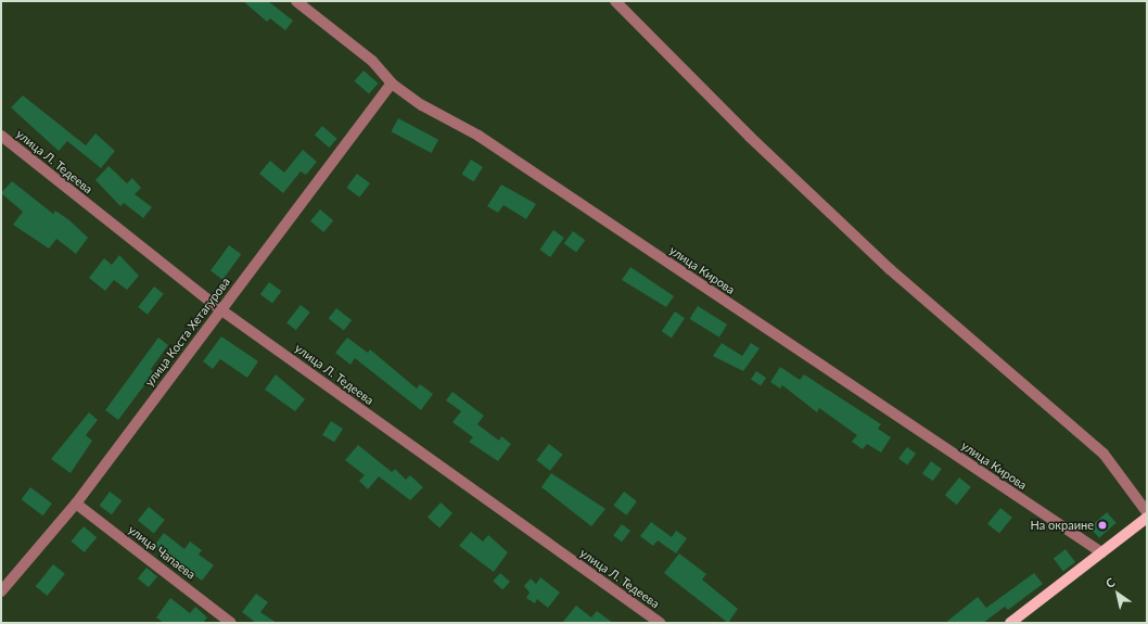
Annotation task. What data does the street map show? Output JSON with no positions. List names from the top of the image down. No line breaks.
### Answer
{"streets":{"street":["улица Л. Тедеева","улица Кирова","улица Коста Хетагурова","улица Чапаева"]},"crossings":[["улица Л. Тедеева","улица Коста Хетагурова"],["улица Кирова","улица Коста Хетагурова"],["улица Коста Хетагурова","улица Чапаева"]],"places":["На окраине"],"north":"top left"}
